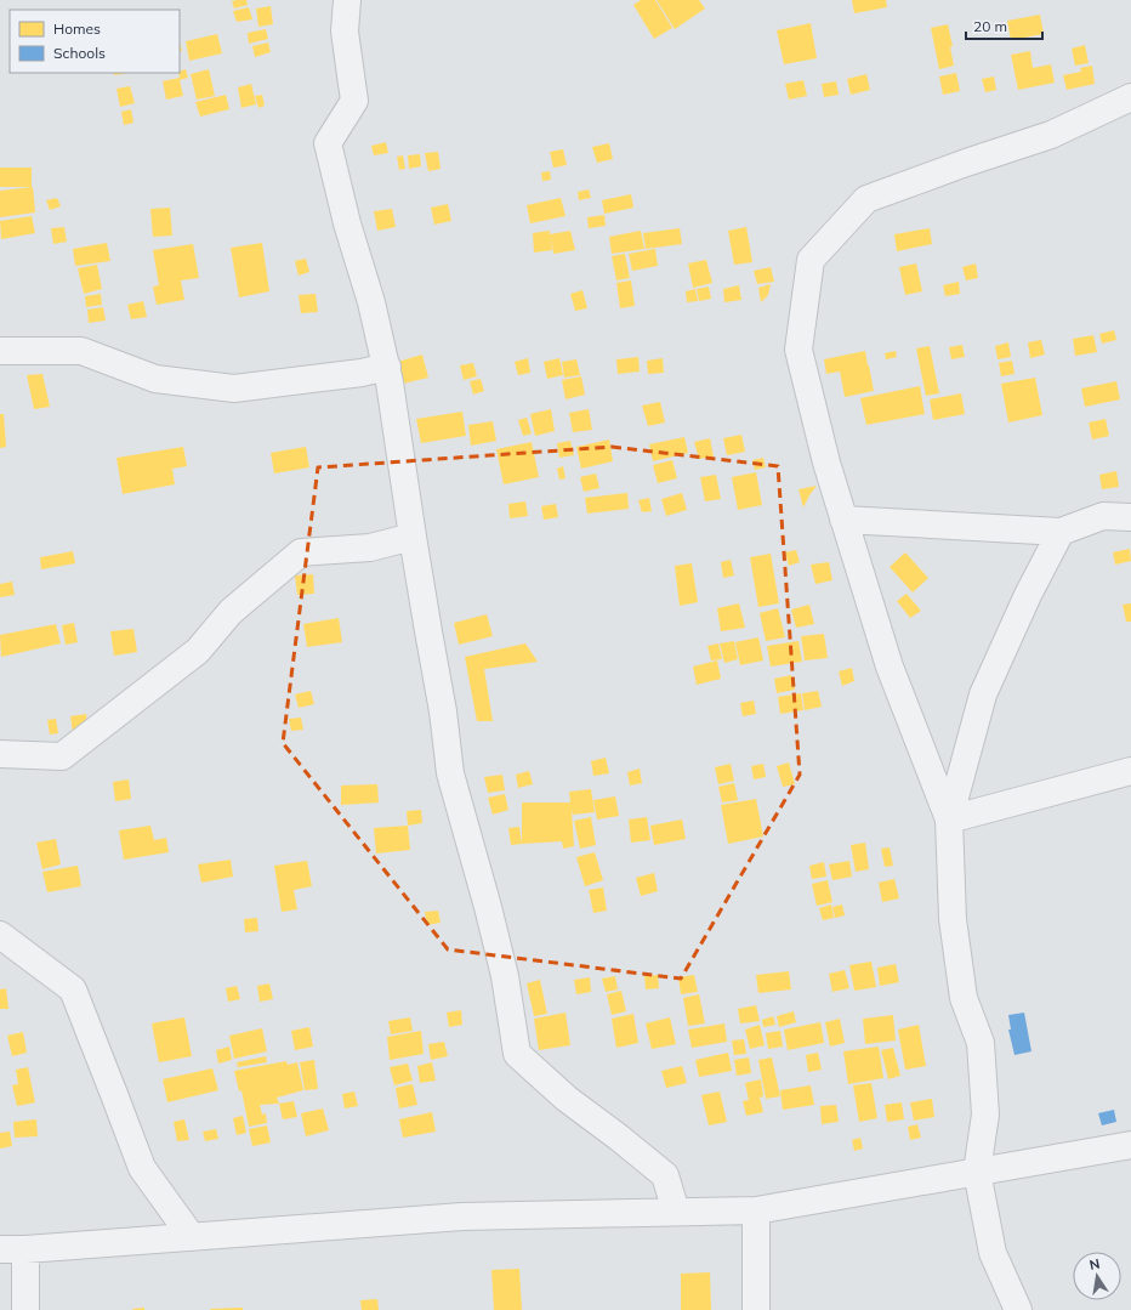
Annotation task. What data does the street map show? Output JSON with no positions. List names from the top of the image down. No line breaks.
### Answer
{"legend":["Homes","Schools"],"scale_bar":"20 m","north":"top"}
